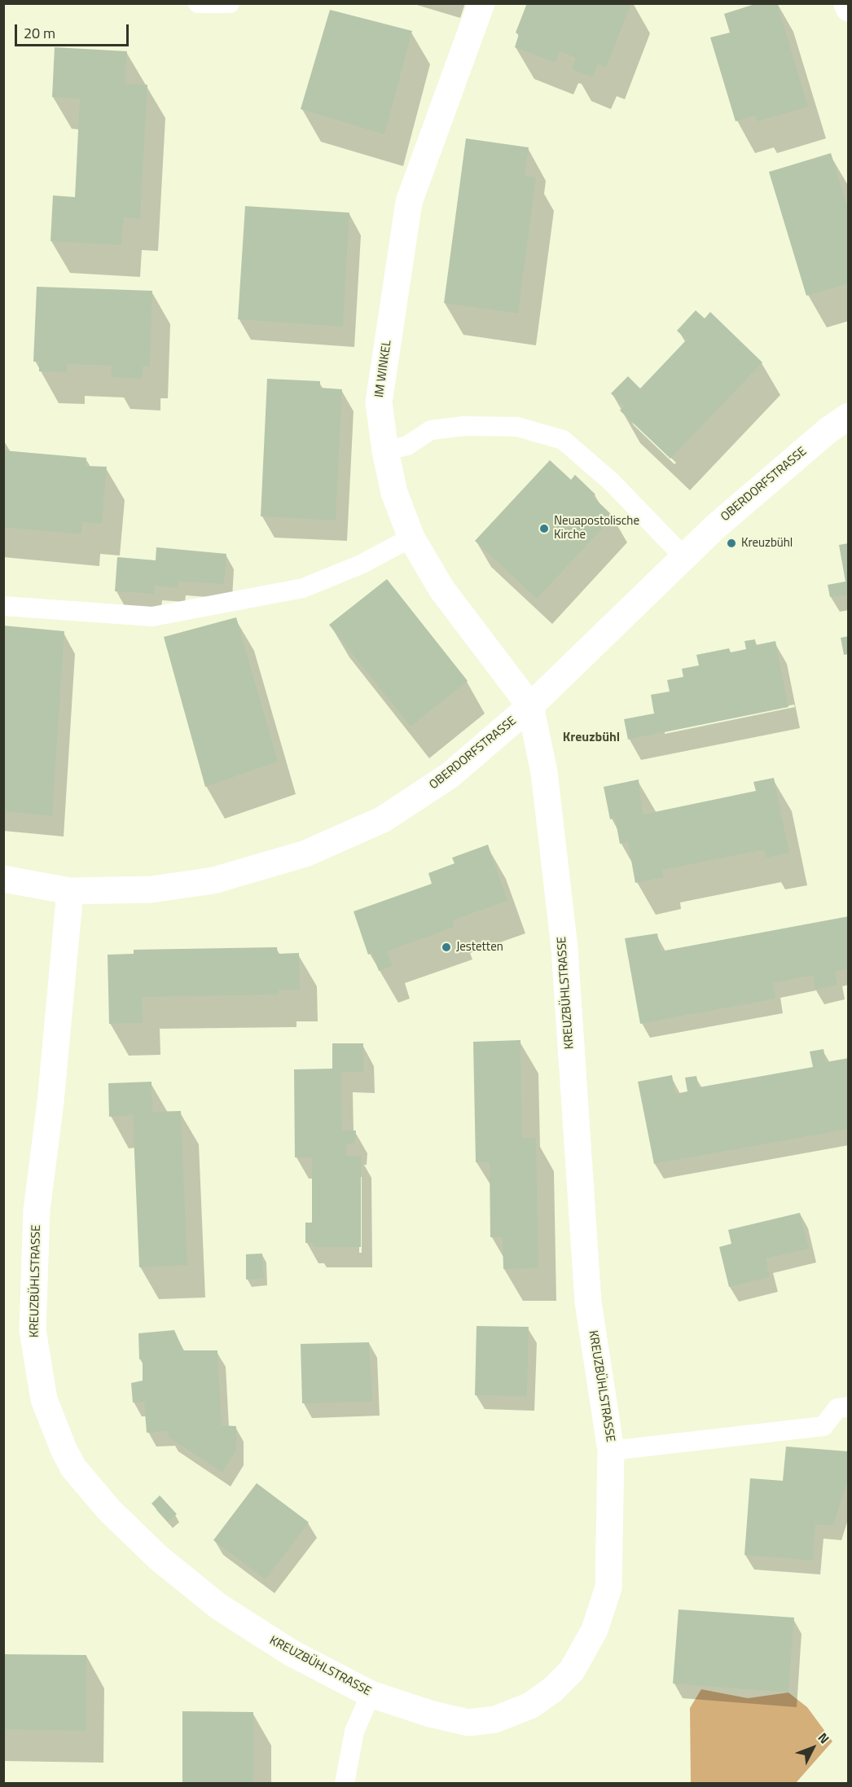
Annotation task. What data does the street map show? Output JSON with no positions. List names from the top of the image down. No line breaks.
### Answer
{"streets":{"street":["IM WINKEL","OBERDORFSTRASSE","KREUZBÜHLSTRASSE"]},"crossings":[["IM WINKEL","OBERDORFSTRASSE"],["IM WINKEL","KREUZBÜHLSTRASSE"],["OBERDORFSTRASSE","KREUZBÜHLSTRASSE"]],"districts":["Kreuzbühl"],"places":["Neuapostolische Kirche","Kreuzbühl","Jestetten"],"scale_bar":"20 m","north":"top right"}
